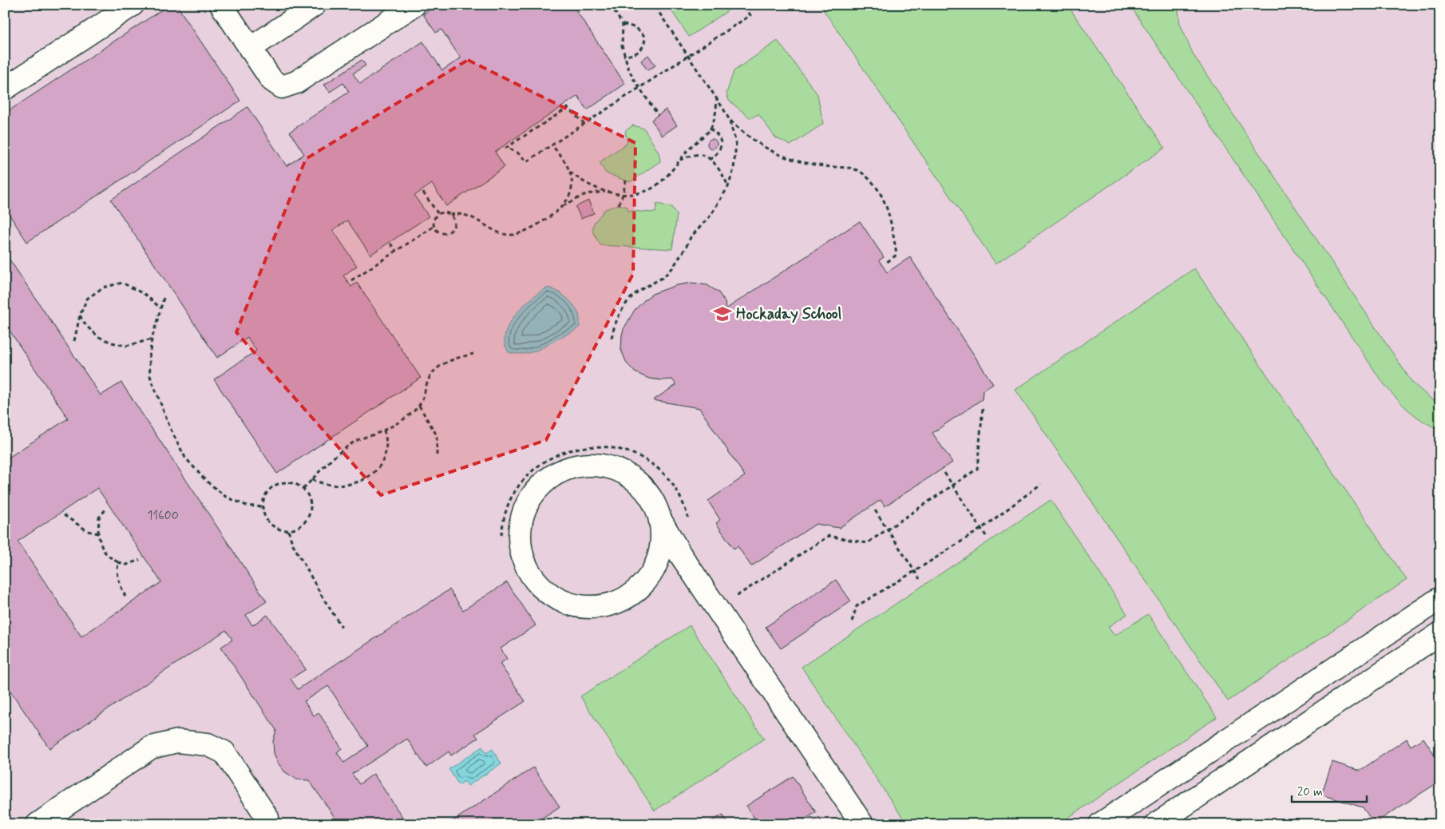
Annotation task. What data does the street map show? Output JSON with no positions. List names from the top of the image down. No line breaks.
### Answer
{"places":{"school or university":["Hockaday School"]},"house_numbers":["11600"],"scale_bar":"20 m"}
